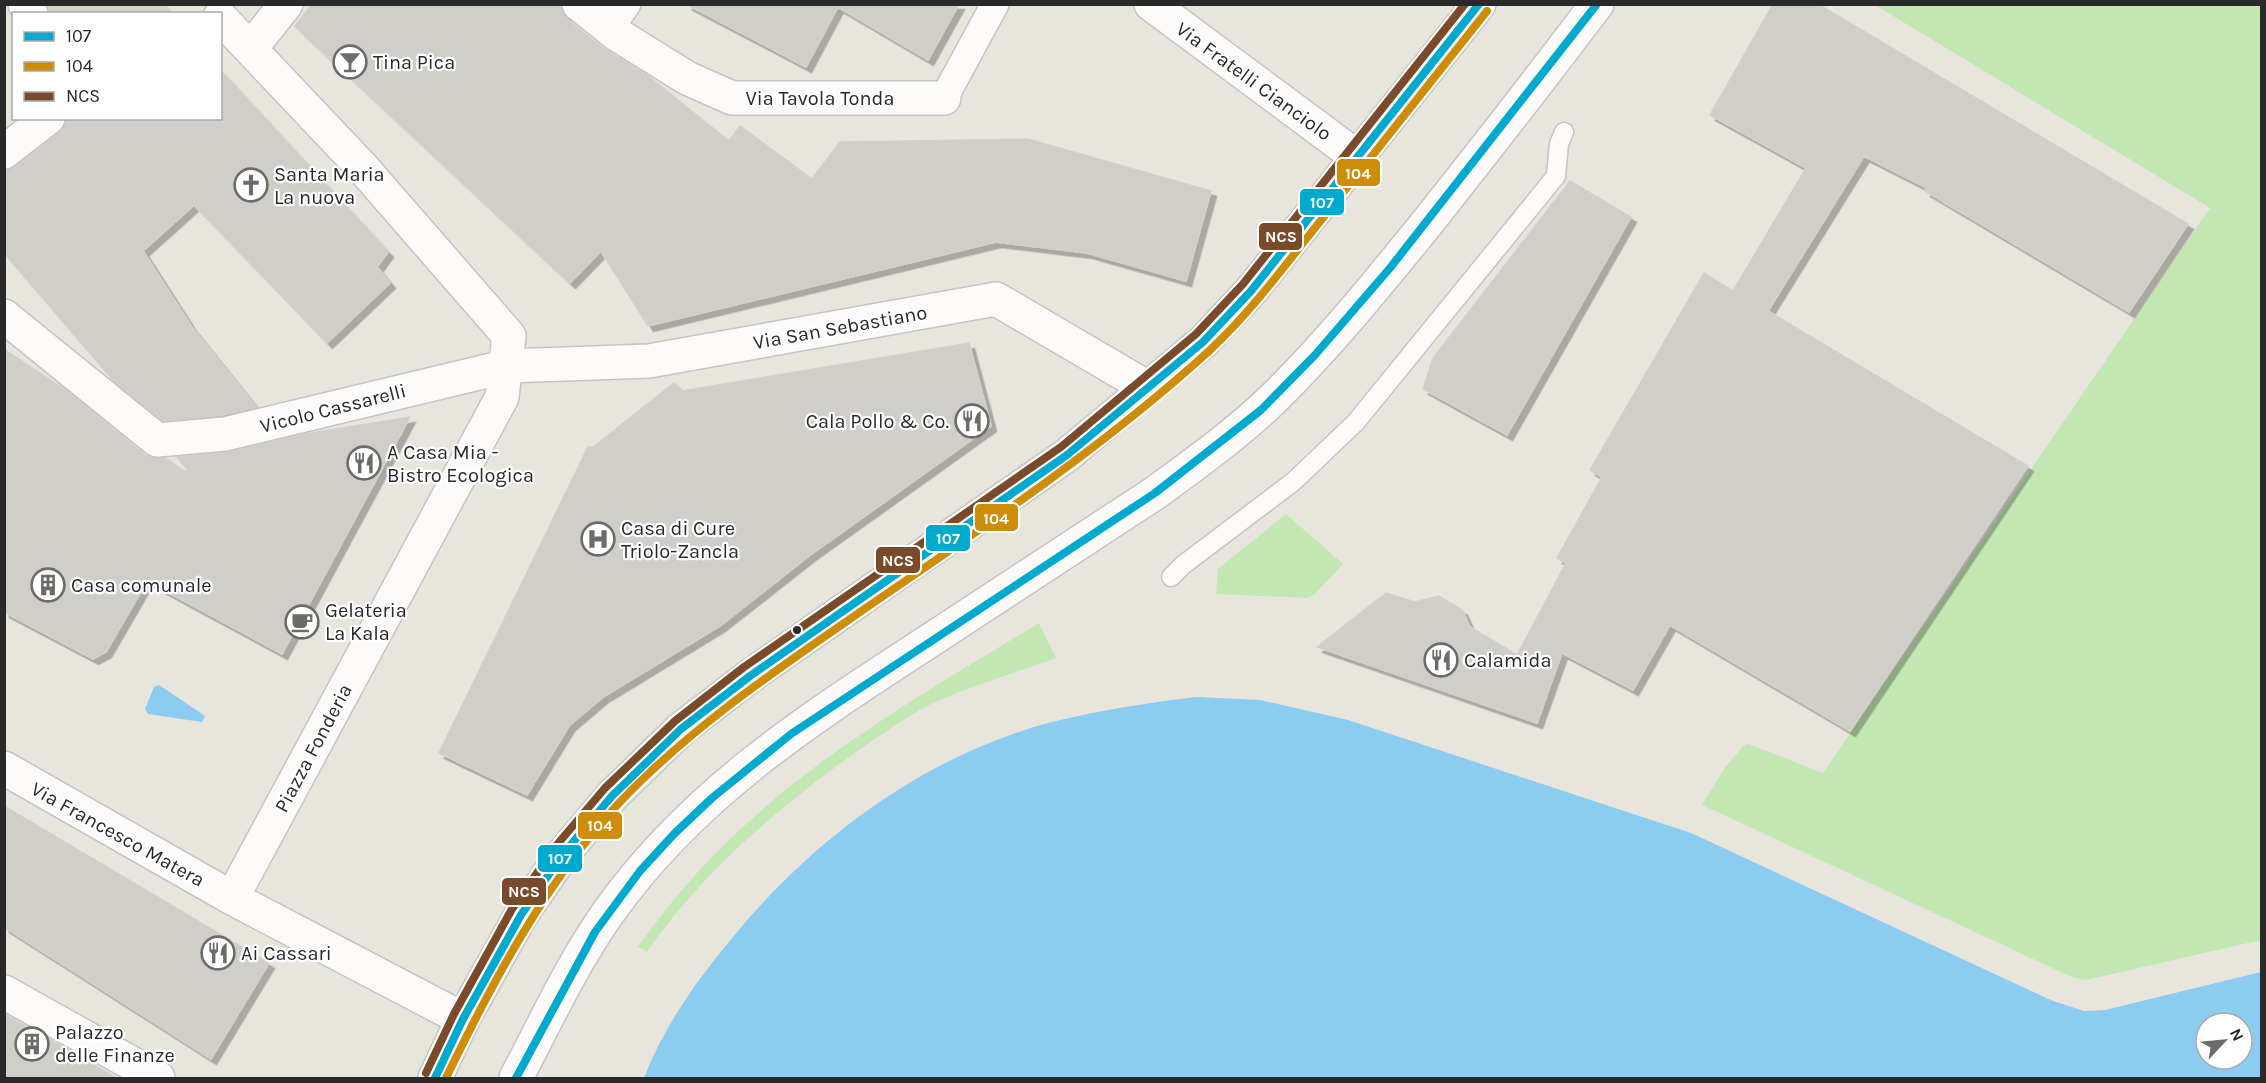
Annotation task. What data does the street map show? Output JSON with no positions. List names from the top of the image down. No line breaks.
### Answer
{"streets":{"street":["Via Fratelli Cianciolo","Via Tavola Tonda","Via San Sebastiano","Vicolo Cassarelli","Piazza Fonderia","Via Francesco Matera"]},"crossings":[["Via San Sebastiano","Vicolo Cassarelli"],["Via San Sebastiano","Piazza Fonderia"],["Vicolo Cassarelli","Piazza Fonderia"],["Piazza Fonderia","Via Francesco Matera"]],"places":{"bar":["Tina Pica"],"church":["Santa Maria La nuova"],"restaurant":["Cala Pollo & Co.","A Casa Mia - Bistro Ecologica","Calamida","Ai Cassari"],"hospital":["Casa di Cure Triolo-Zancla"],"building":["Casa comunale","Palazzo delle Finanze"],"cafe":["Gelateria La Kala"]},"lines":["transit line 107","transit line NCS","transit line 104"],"legend":["107","104","NCS"],"north":"top right"}
